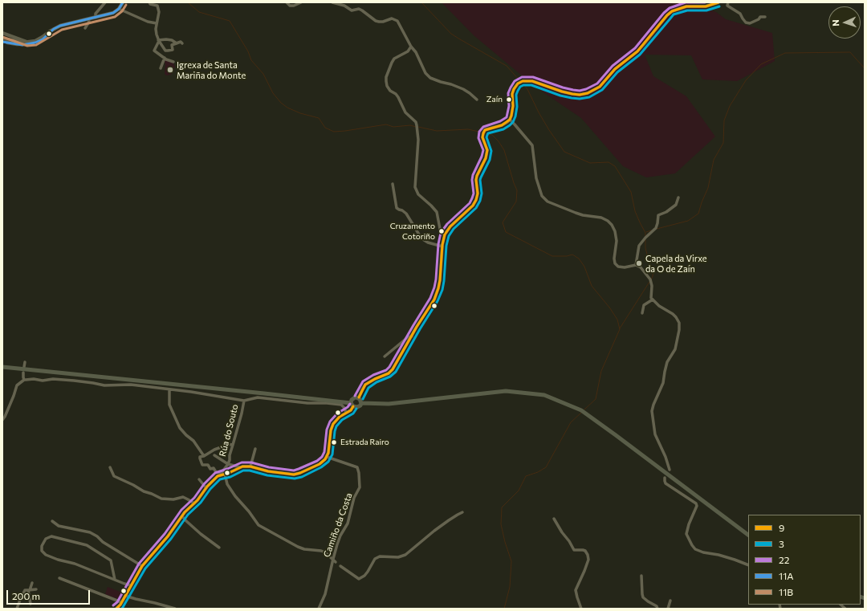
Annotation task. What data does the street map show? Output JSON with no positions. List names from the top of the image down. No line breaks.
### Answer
{"streets":{"street":["Rúa do Souto","Camiño da Costa"]},"places":["Igrexa de Santa Mariña do Monte","Zaín","Cruzamento Cotoriño","Capela da Virxe da O de Zaín","Estrada Rairo"],"lines":["transit line 9","transit line 22","transit line 11A","transit line 11B","transit line 3"],"legend":["9","3","22","11A","11B"],"scale_bar":"200 m","north":"left"}
